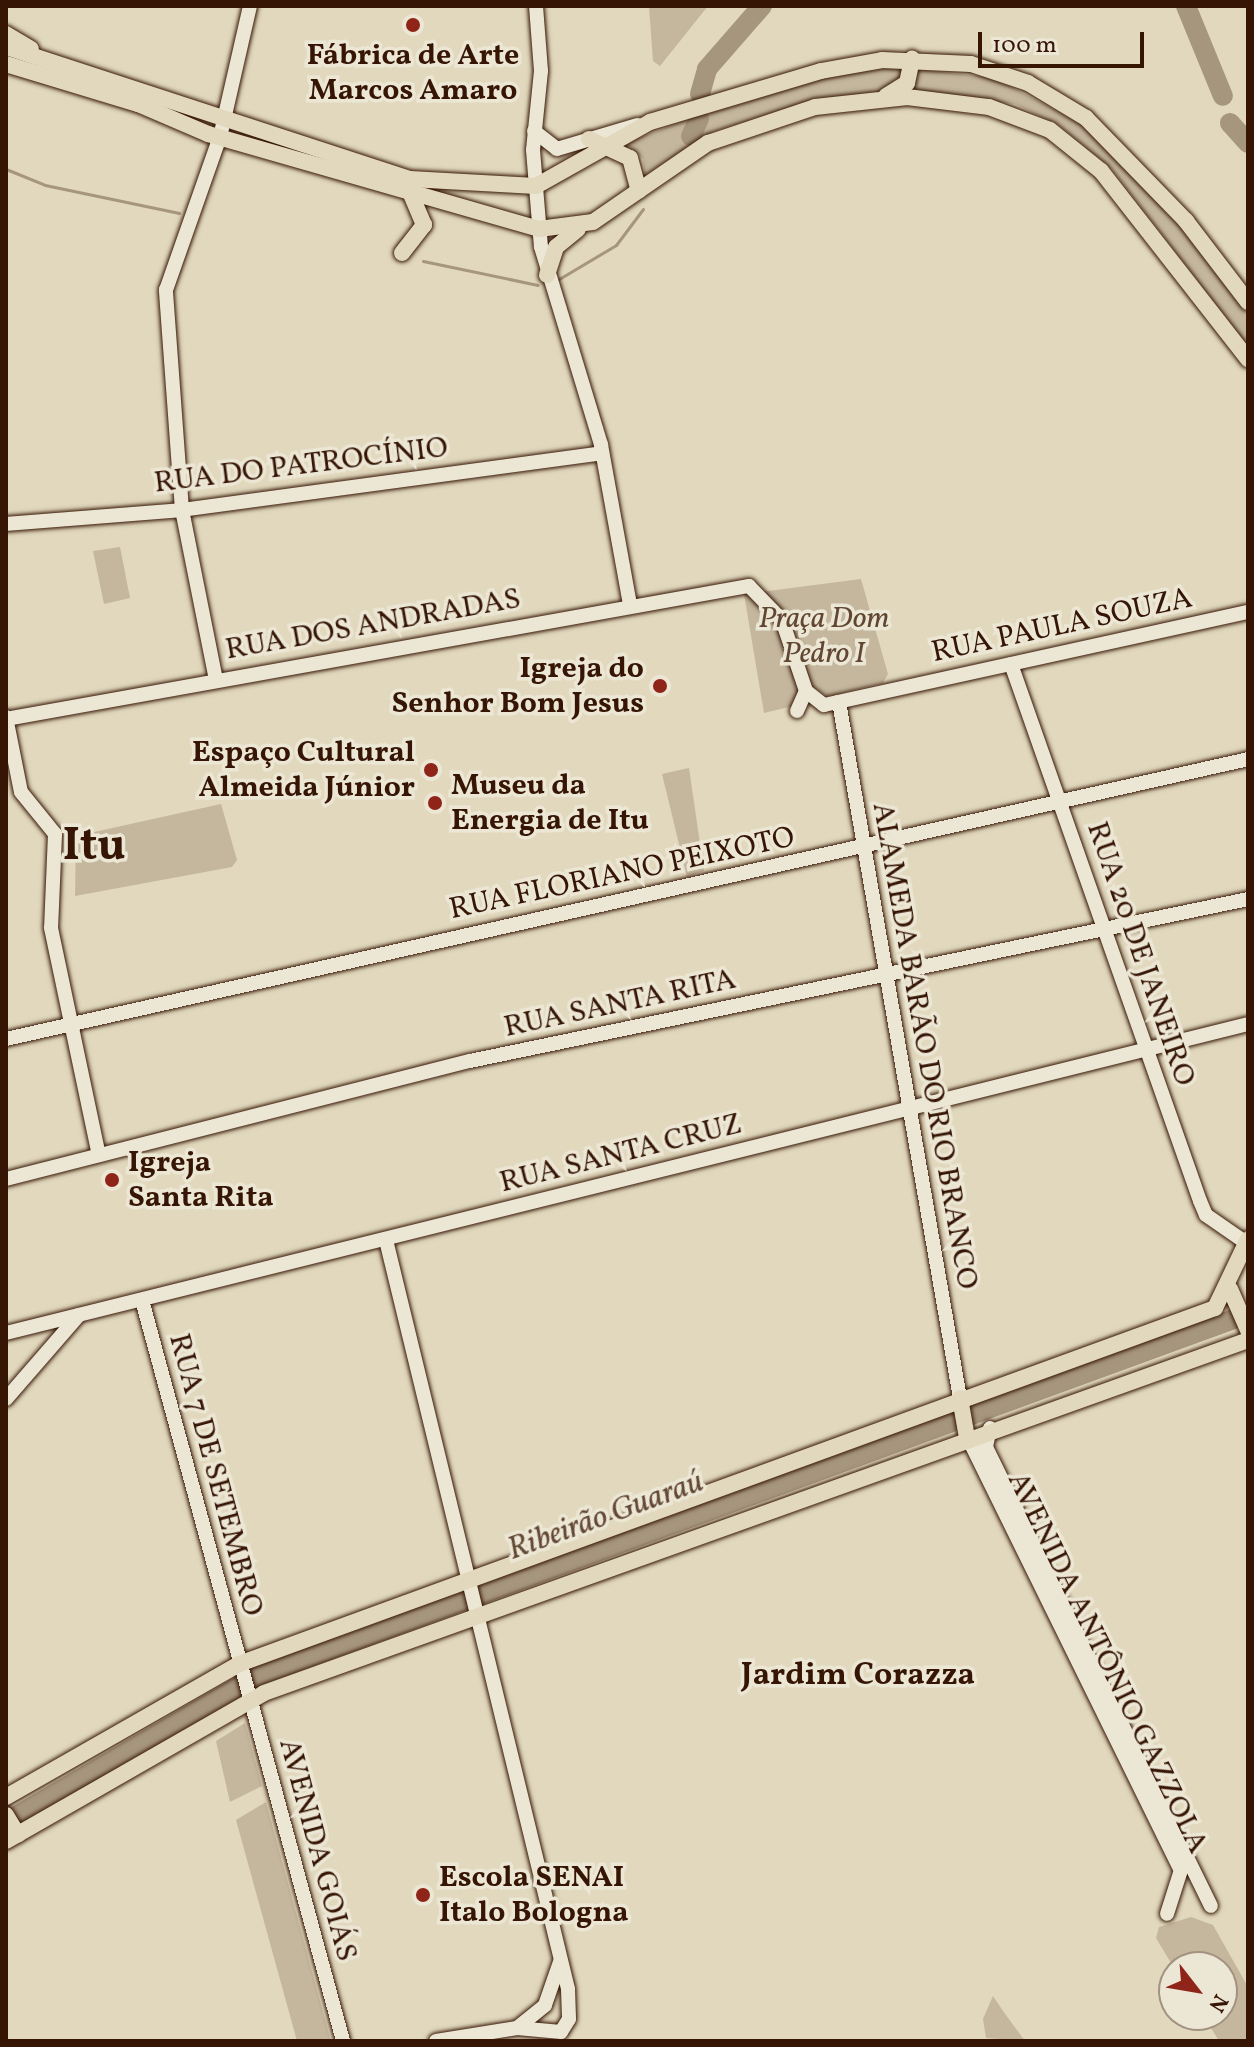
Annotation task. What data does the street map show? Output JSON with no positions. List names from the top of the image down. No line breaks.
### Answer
{"streets":{"street":["RUA DO PATROCÍNIO","RUA DOS ANDRADAS","RUA PAULA SOUZA","RUA FLORIANO PEIXOTO","RUA 20 DE JANEIRO","RUA SANTA RITA","ALAMEDA BARÃO DO RIO BRANCO","RUA SANTA CRUZ","RUA 7 DE SETEMBRO","AVENIDA ANTÔNIO GAZZOLA","AVENIDA GOIÁS"]},"crossings":[["RUA PAULA SOUZA","RUA 20 DE JANEIRO"],["RUA PAULA SOUZA","ALAMEDA BARÃO DO RIO BRANCO"],["RUA FLORIANO PEIXOTO","RUA 20 DE JANEIRO"],["RUA FLORIANO PEIXOTO","ALAMEDA BARÃO DO RIO BRANCO"],["RUA 20 DE JANEIRO","RUA SANTA RITA"],["RUA 20 DE JANEIRO","RUA SANTA CRUZ"],["RUA SANTA RITA","ALAMEDA BARÃO DO RIO BRANCO"],["ALAMEDA BARÃO DO RIO BRANCO","RUA SANTA CRUZ"],["RUA SANTA CRUZ","RUA 7 DE SETEMBRO"],["RUA 7 DE SETEMBRO","AVENIDA GOIÁS"]],"districts":["Itu","Jardim Corazza"],"water":["Ribeirão Guaraú"],"parks":["Praça Dom Pedro I"],"places":["Fábrica de Arte Marcos Amaro","Igreja do Senhor Bom Jesus","Espaço Cultural Almeida Júnior","Museu da Energia de Itu","Igreja Santa Rita","Escola SENAI Italo Bologna"],"scale_bar":"100 m","north":"bottom right"}
